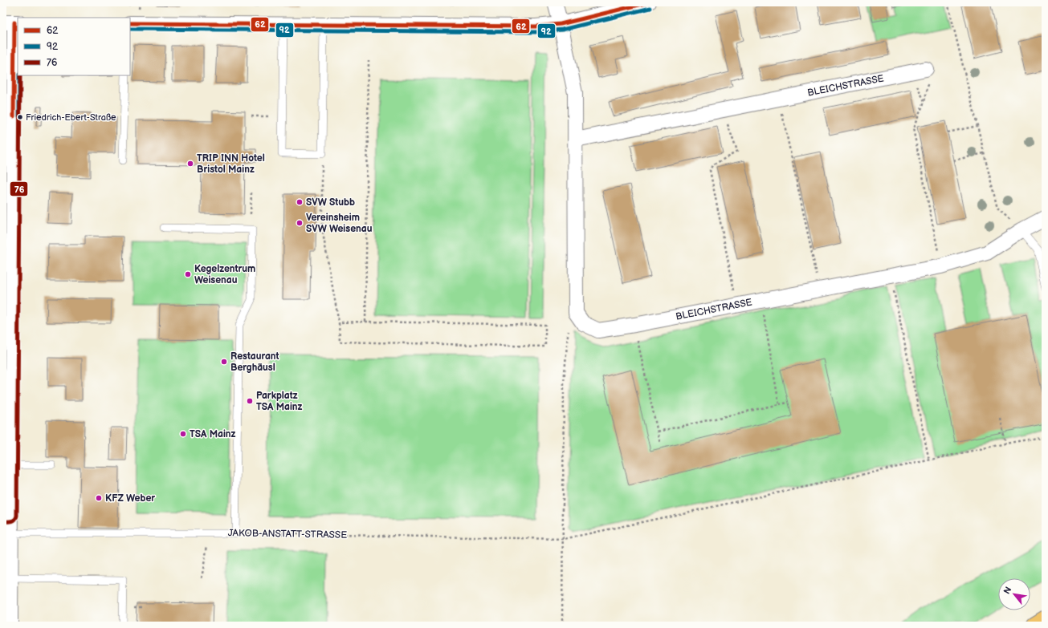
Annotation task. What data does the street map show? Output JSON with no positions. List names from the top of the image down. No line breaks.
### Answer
{"streets":{"street":["BLEICHSTRASSE"],"lane":["JAKOB-ANSTATT-STRASSE"]},"places":["Friedrich-Ebert-Straße","TRIP INN Hotel Bristol Mainz","SVW Stubb","Vereinsheim SVW Weisenau","Kegelzentrum Weisenau","Restaurant Berghäusl","Parkplatz TSA Mainz","TSA Mainz","KFZ Weber"],"lines":["transit line 62","transit line 92","transit line 76"],"legend":["62","92","76"],"north":"top left"}
